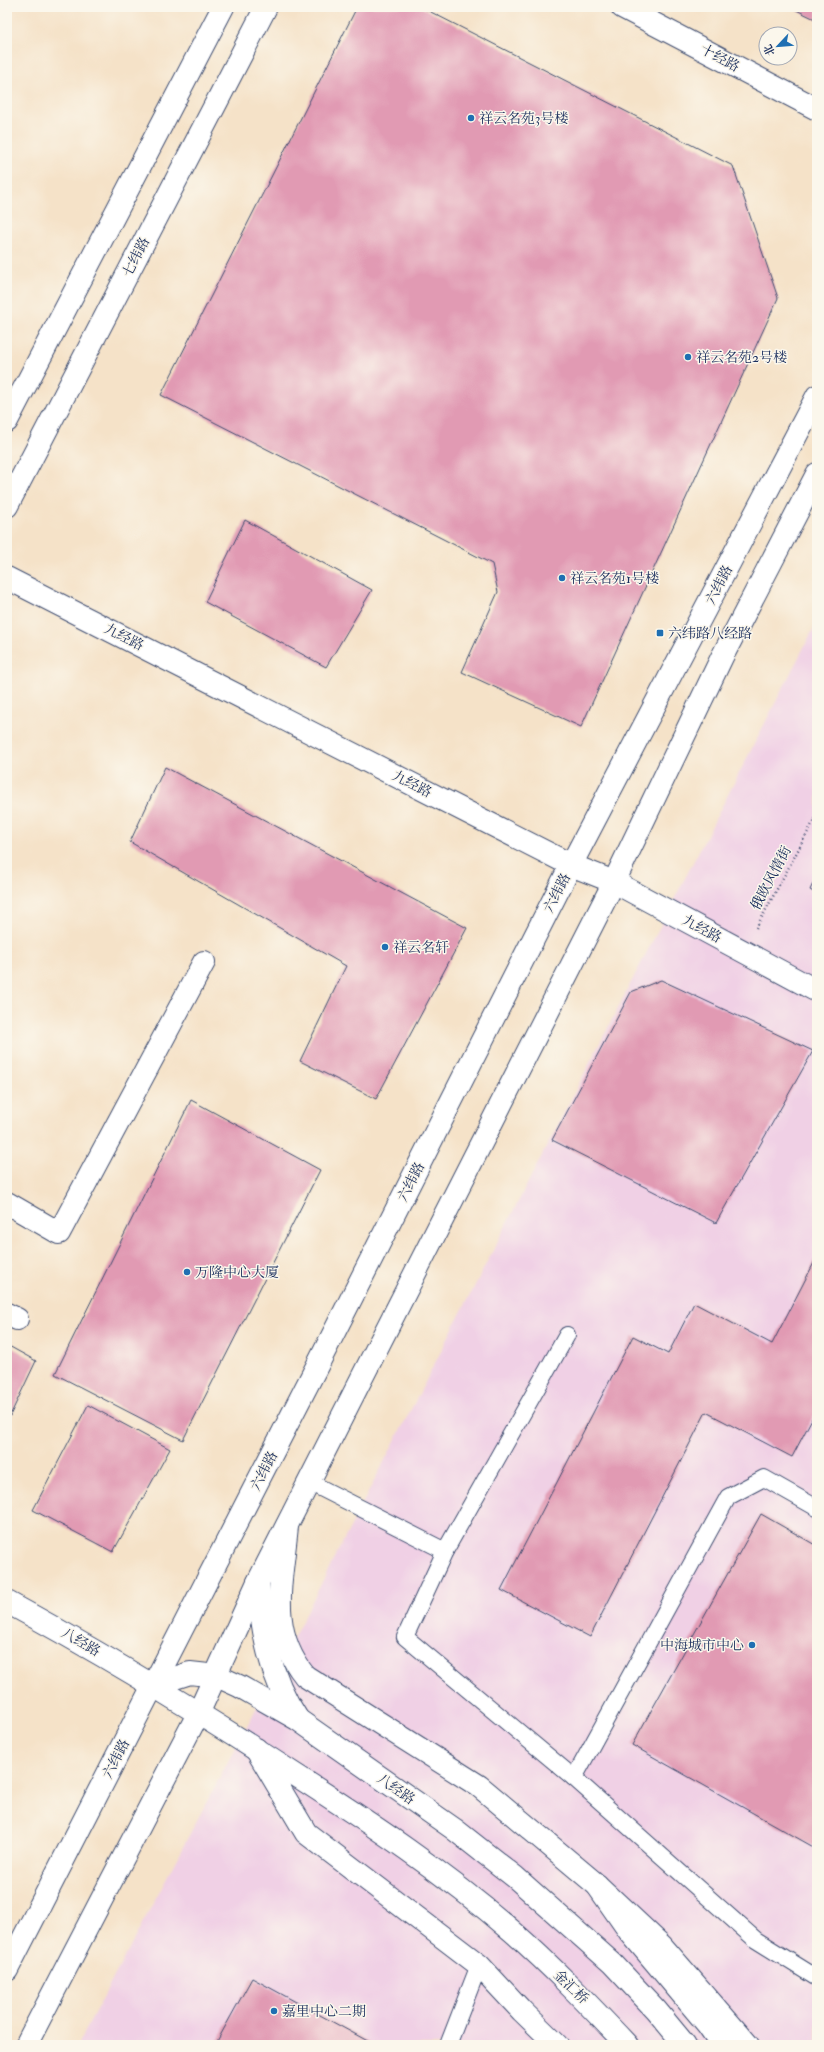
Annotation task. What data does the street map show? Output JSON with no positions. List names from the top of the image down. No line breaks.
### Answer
{"streets":{"main road":["十经路","七纬路","六纬路","九经路","八经路","金汇桥"],"path":["俄欧风情街"]},"crossings":[["六纬路","九经路"],["六纬路","八经路"],["九经路","俄欧风情街"],["八经路","金汇桥"]],"places":{"other":["祥云名苑3号楼","祥云名苑2号楼","祥云名苑1号楼","祥云名轩","万隆中心大厦","中海城市中心","嘉里中心二期"],"transit":["六纬路八经路"]},"north":"bottom left"}
